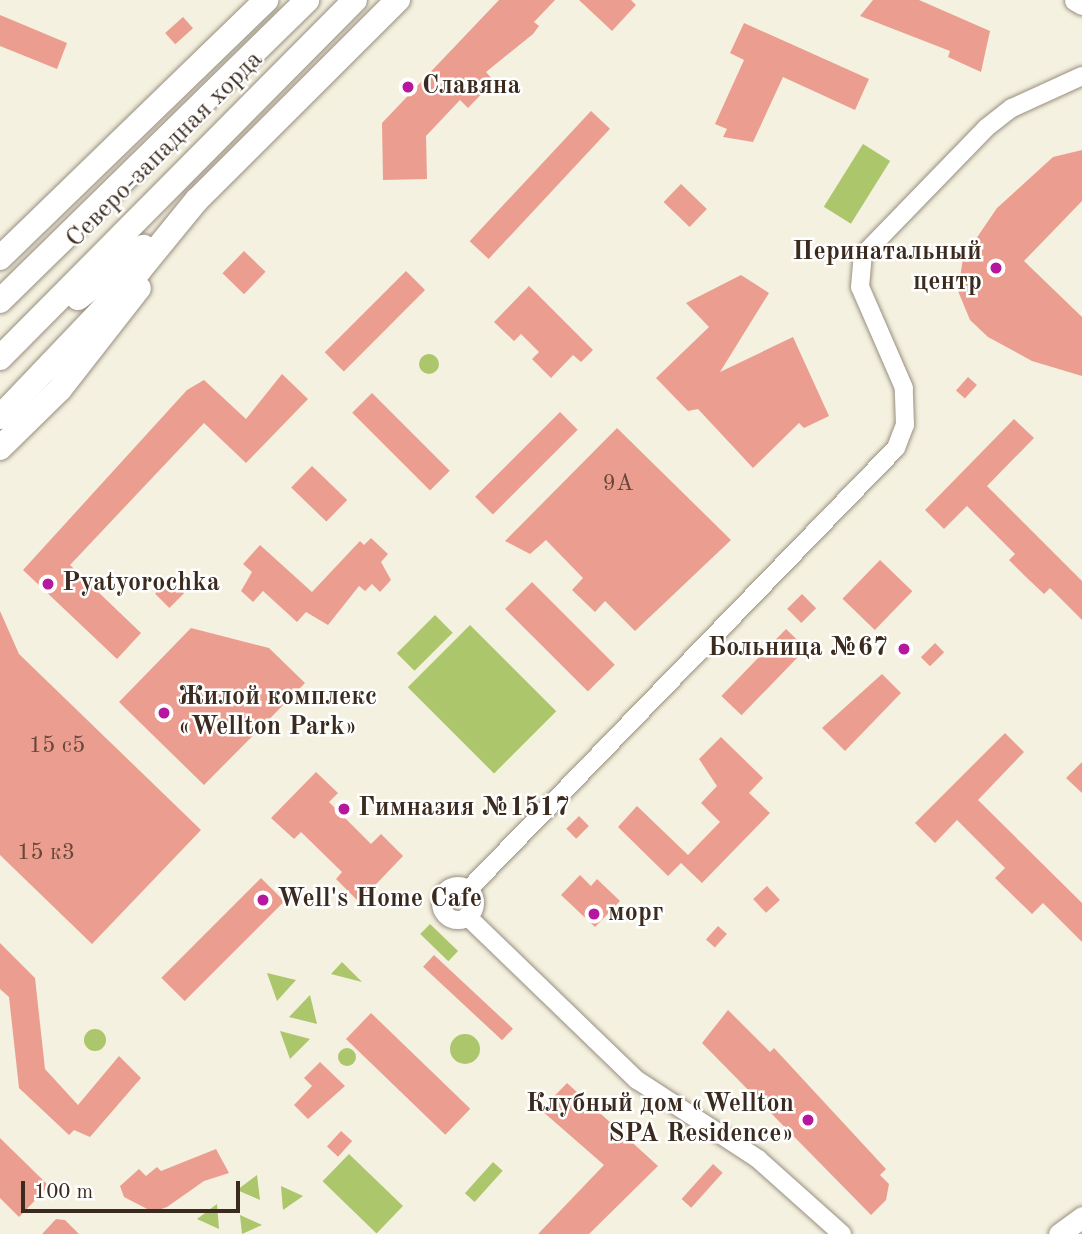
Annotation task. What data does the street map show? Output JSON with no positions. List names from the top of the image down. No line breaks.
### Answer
{"streets":{"main road":["Северо-западная хорда"]},"places":["Славяна","Перинатальный центр","Pyatyorochka","Больница №67","Жилой комплекс «Wellton Park»","Гимназия №1517","Well's Home Cafe","морг","Клубный дом «Wellton SPA Residence»"],"house_numbers":["9А","15 с5","15 к3"],"scale_bar":"100 m"}
